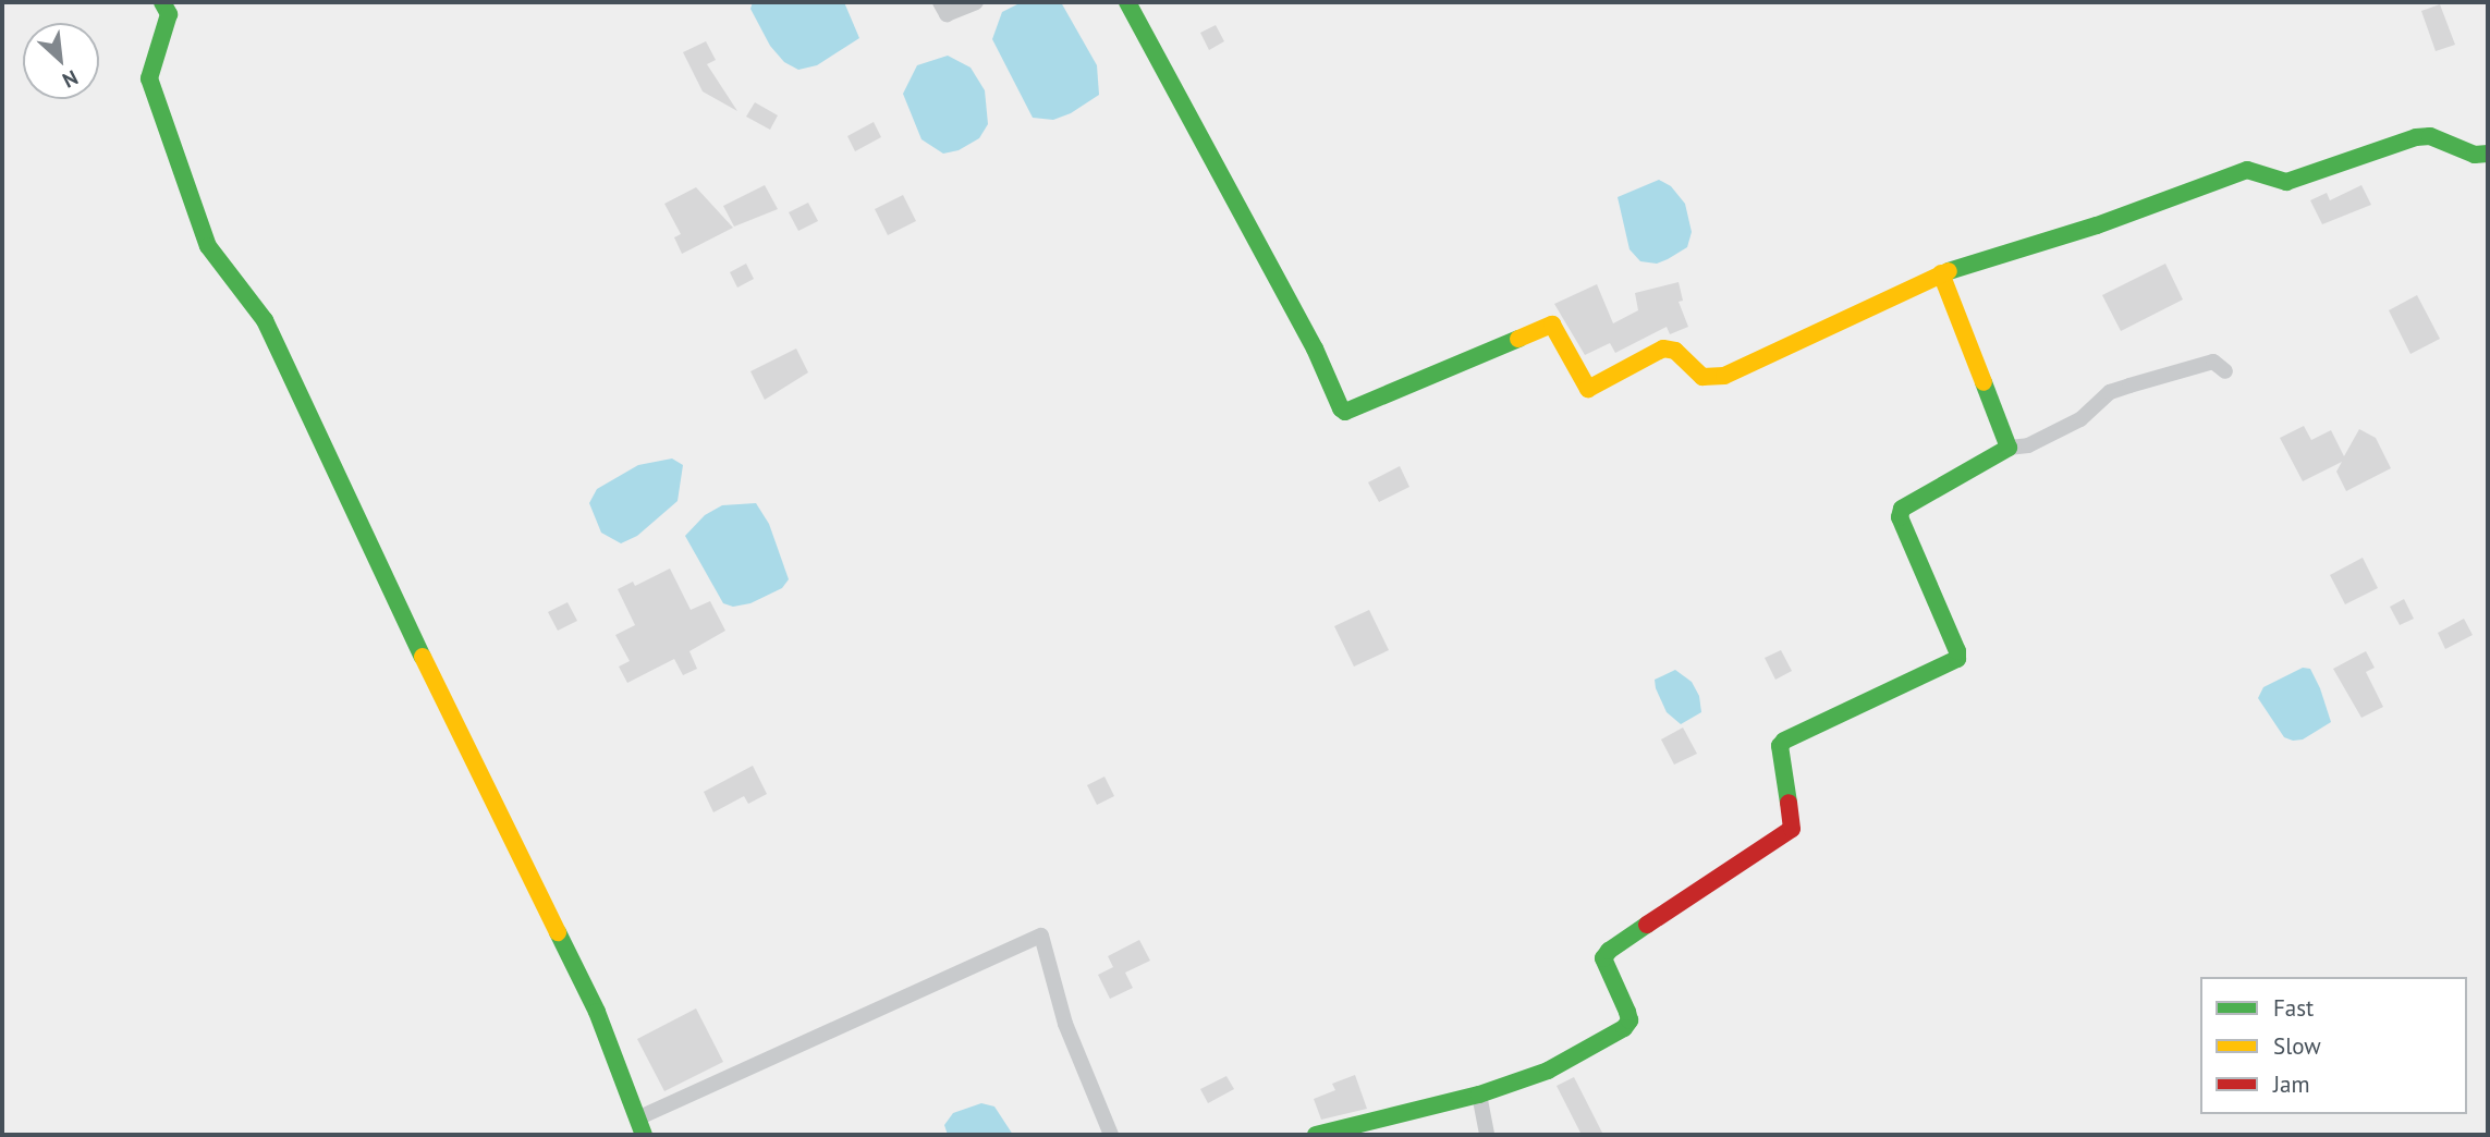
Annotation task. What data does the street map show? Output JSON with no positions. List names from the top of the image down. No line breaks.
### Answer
{"legend":["Fast","Slow","Jam"],"north":"bottom right"}
